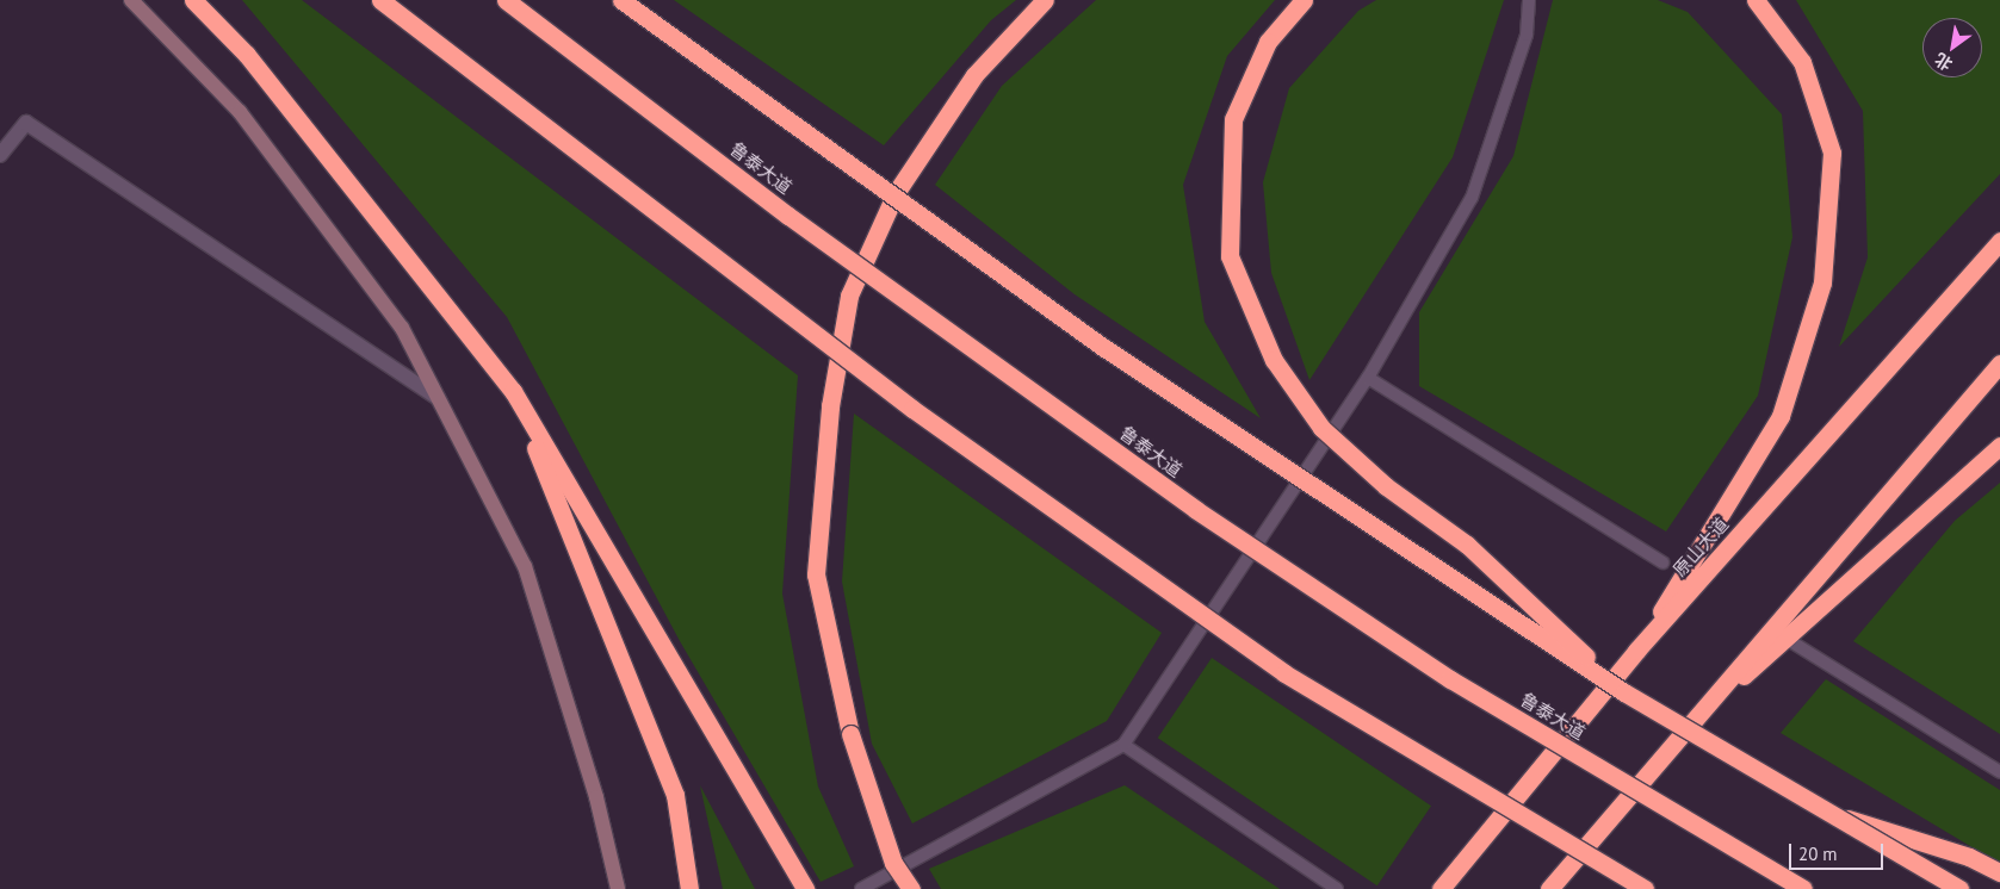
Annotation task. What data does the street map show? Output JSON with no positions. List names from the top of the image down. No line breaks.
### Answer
{"streets":{"highway":["鲁泰大道","原山大道"]},"scale_bar":"20 m","north":"bottom left"}
